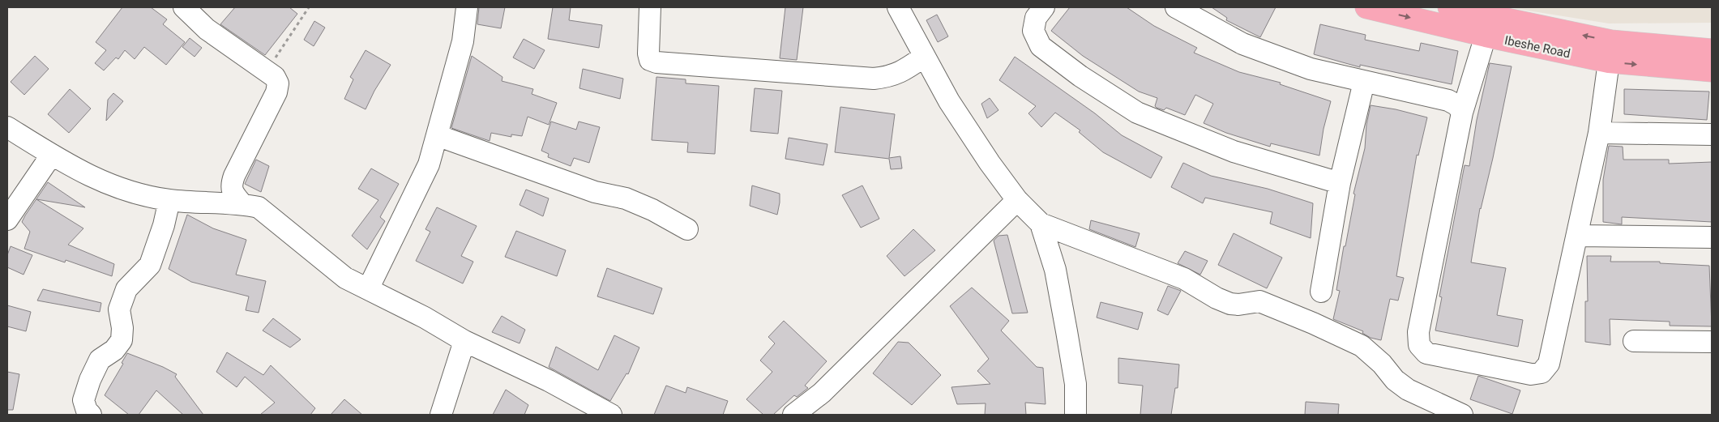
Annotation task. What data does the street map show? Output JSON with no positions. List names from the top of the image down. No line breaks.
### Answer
{"streets":{"main road":["Ibeshe Road"]}}
